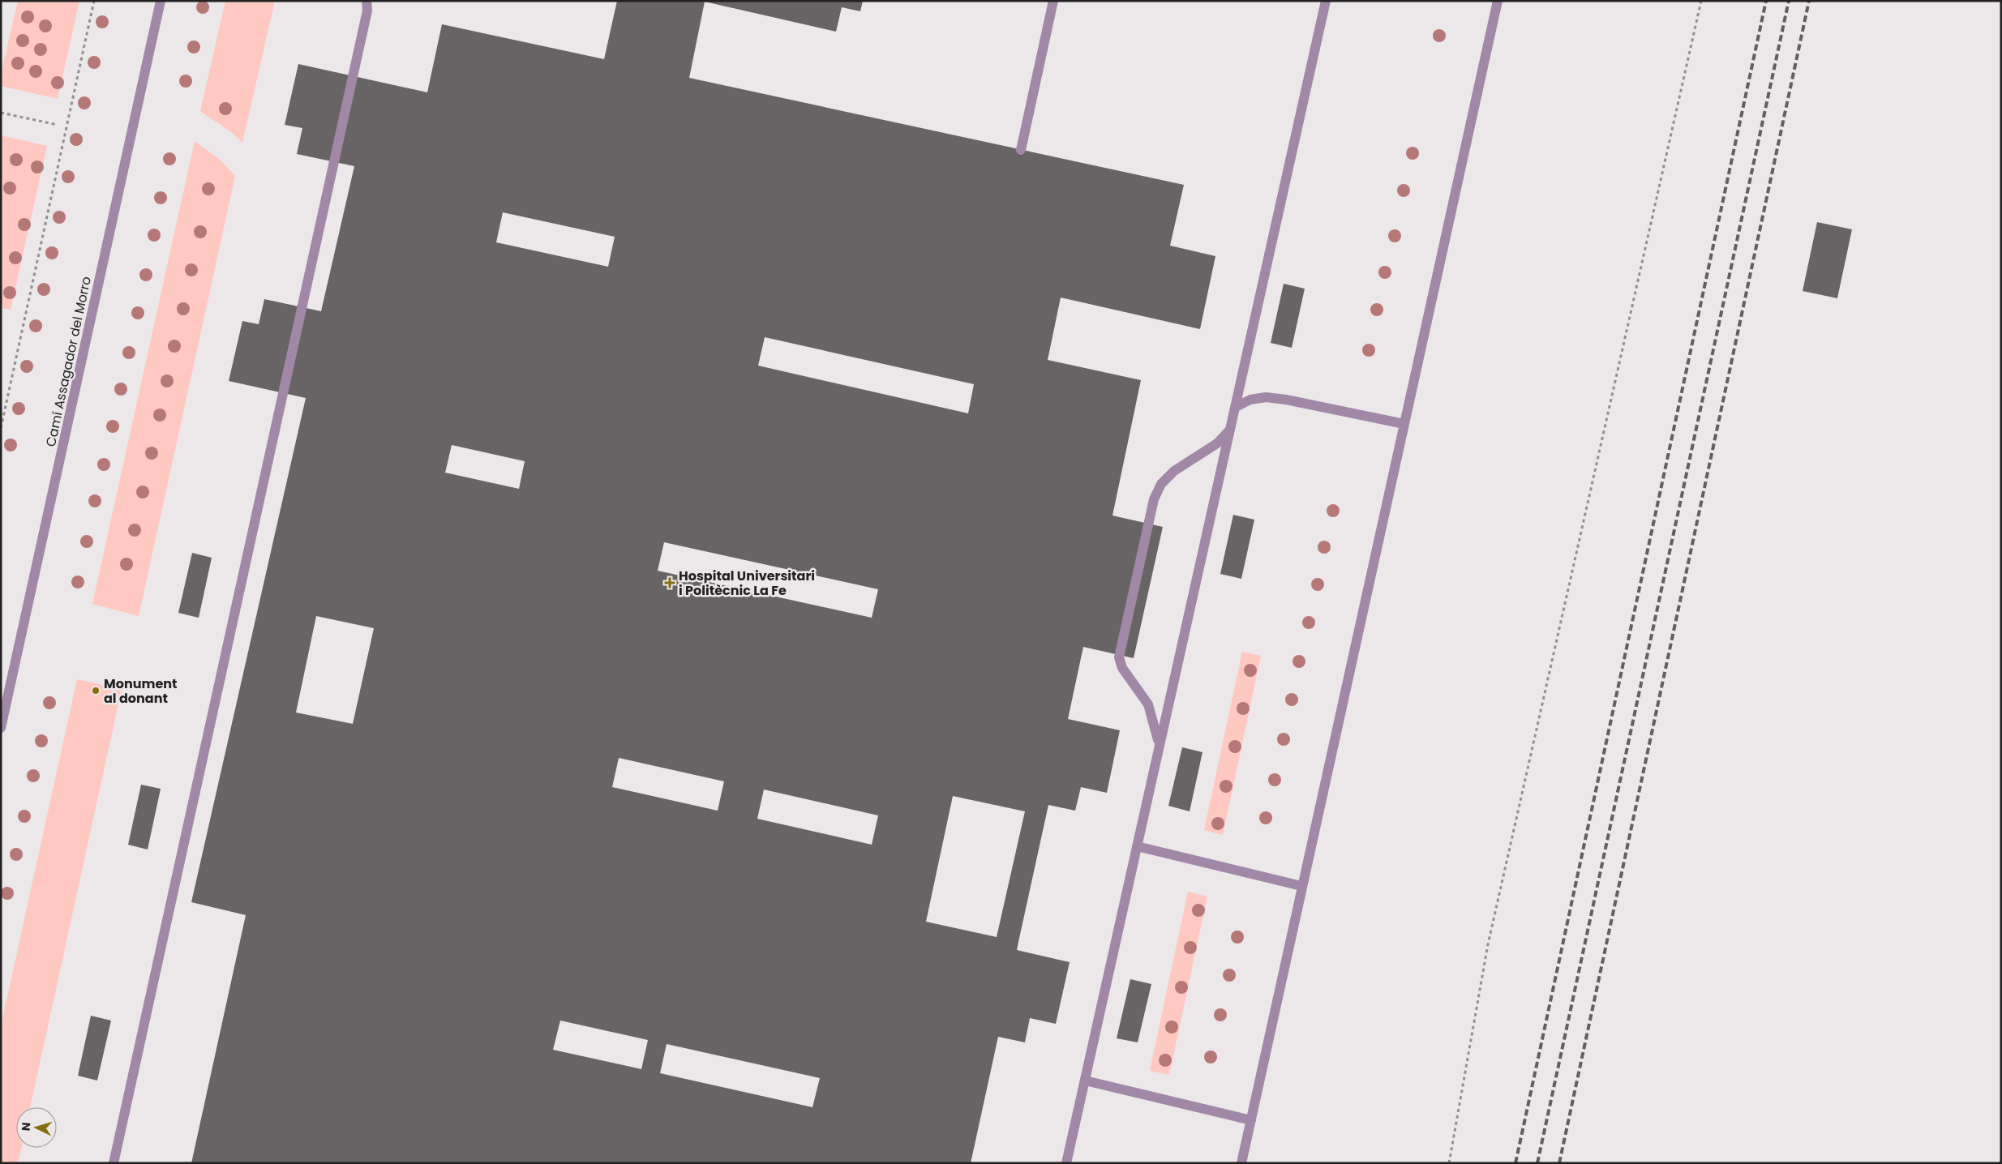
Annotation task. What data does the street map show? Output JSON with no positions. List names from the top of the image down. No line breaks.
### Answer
{"streets":{"street":["Camí Assagador del Morro"]},"places":{"health":["Hospital Universitari i Politècnic La Fe"],"other":["Monument al donant"]},"north":"left"}
